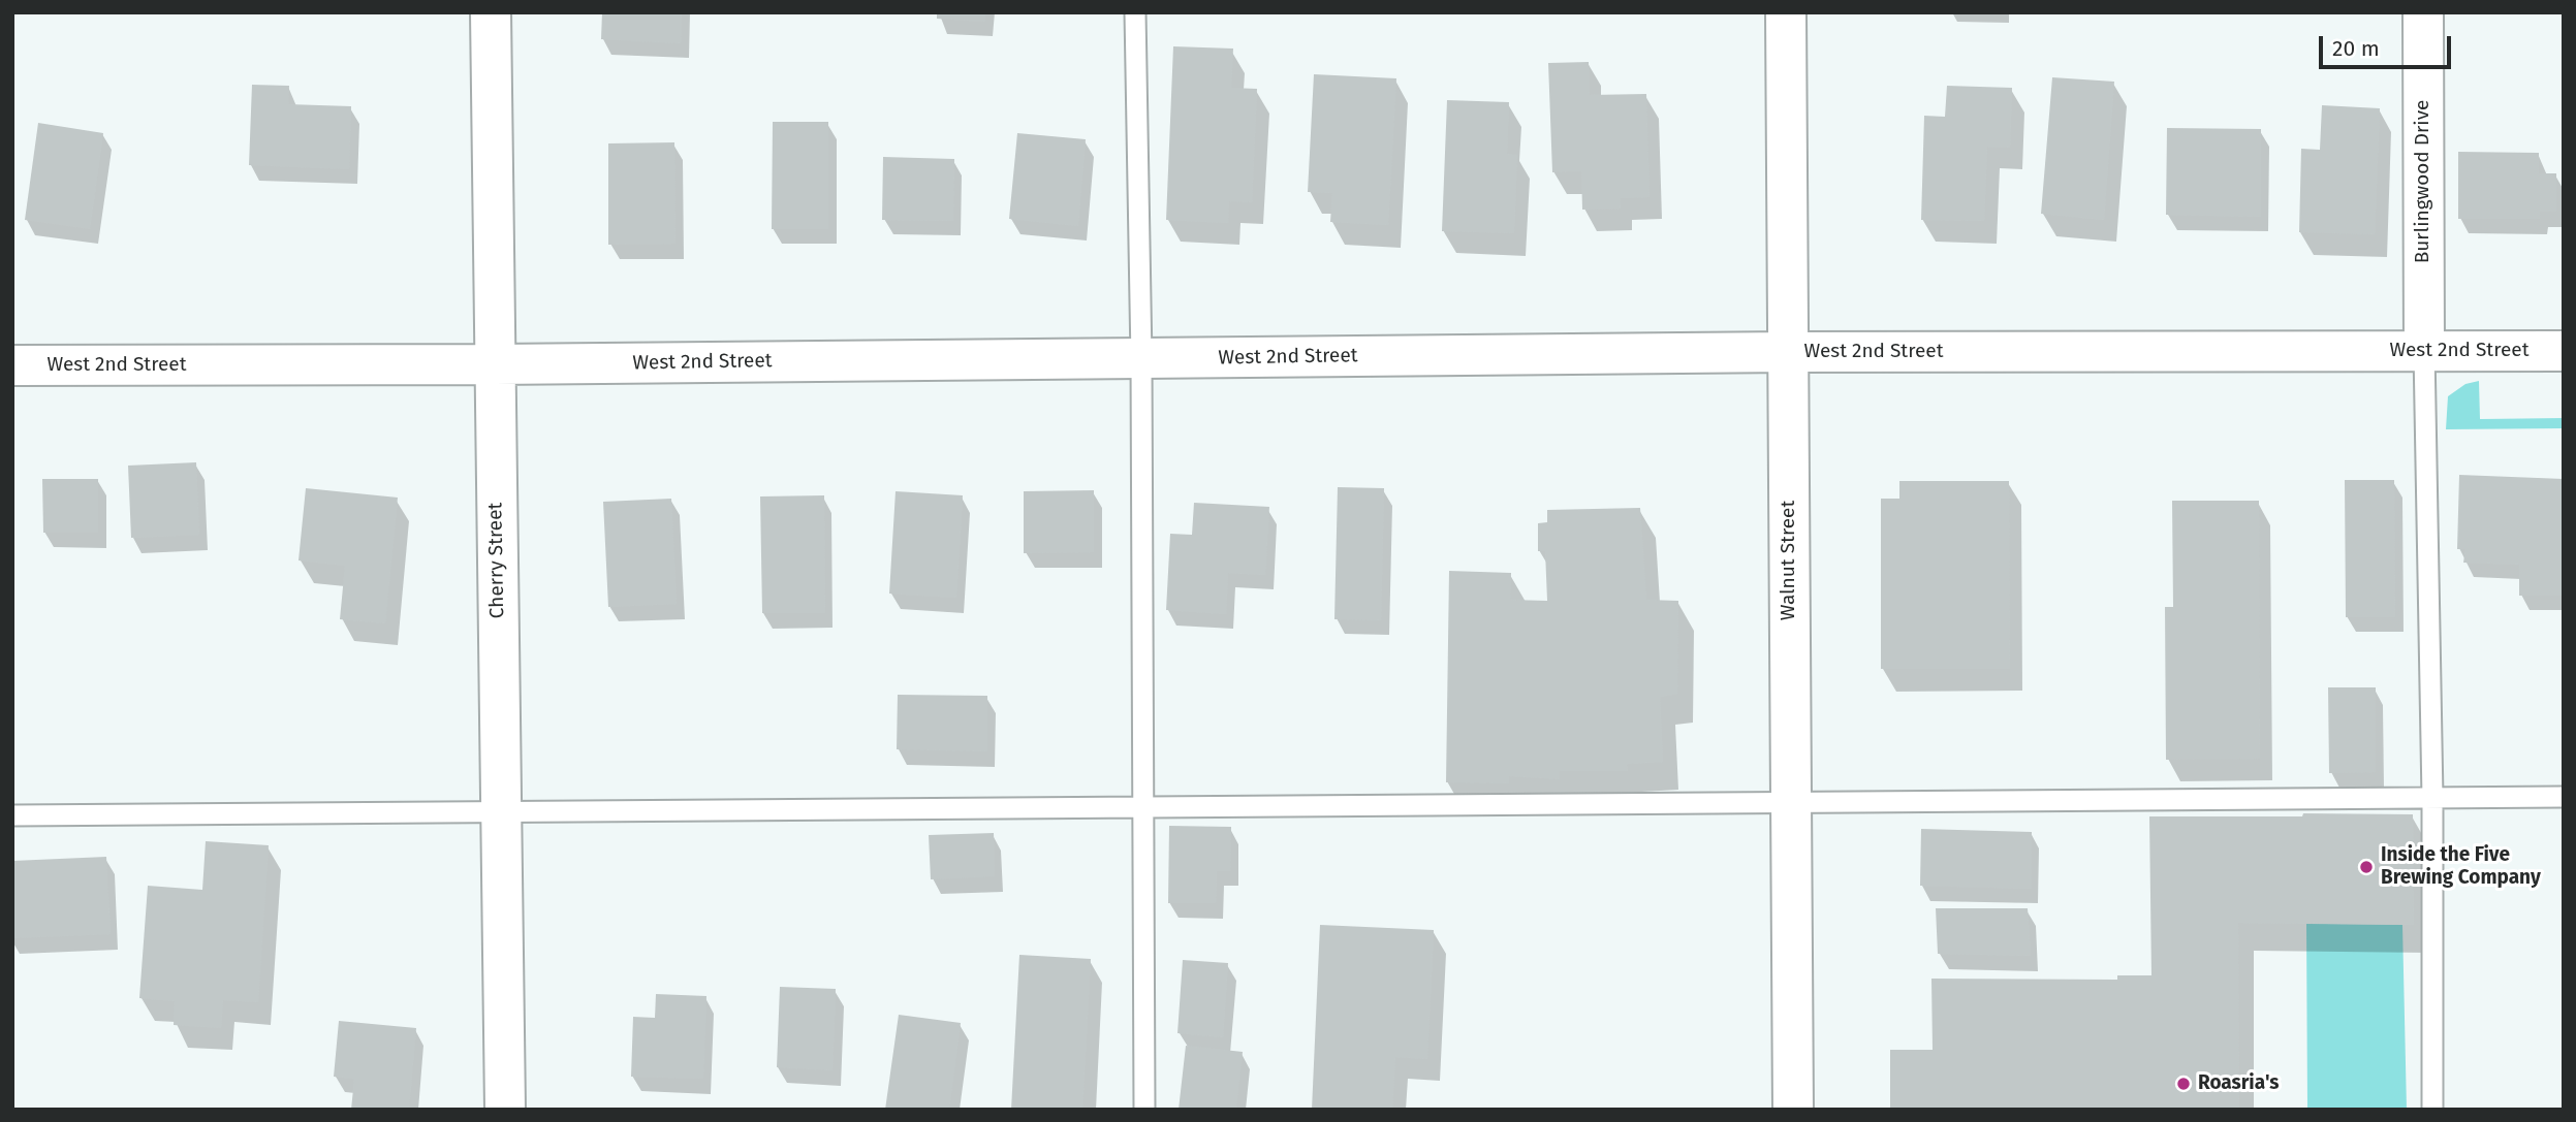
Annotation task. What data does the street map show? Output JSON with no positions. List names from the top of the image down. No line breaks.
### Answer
{"streets":{"street":["Burlingwood Drive","West 2nd Street","Cherry Street","Walnut Street"]},"crossings":[["Burlingwood Drive","West 2nd Street"],["West 2nd Street","Cherry Street"],["West 2nd Street","Walnut Street"]],"places":["Inside the Five Brewing Company","Roasria's"],"scale_bar":"20 m"}
